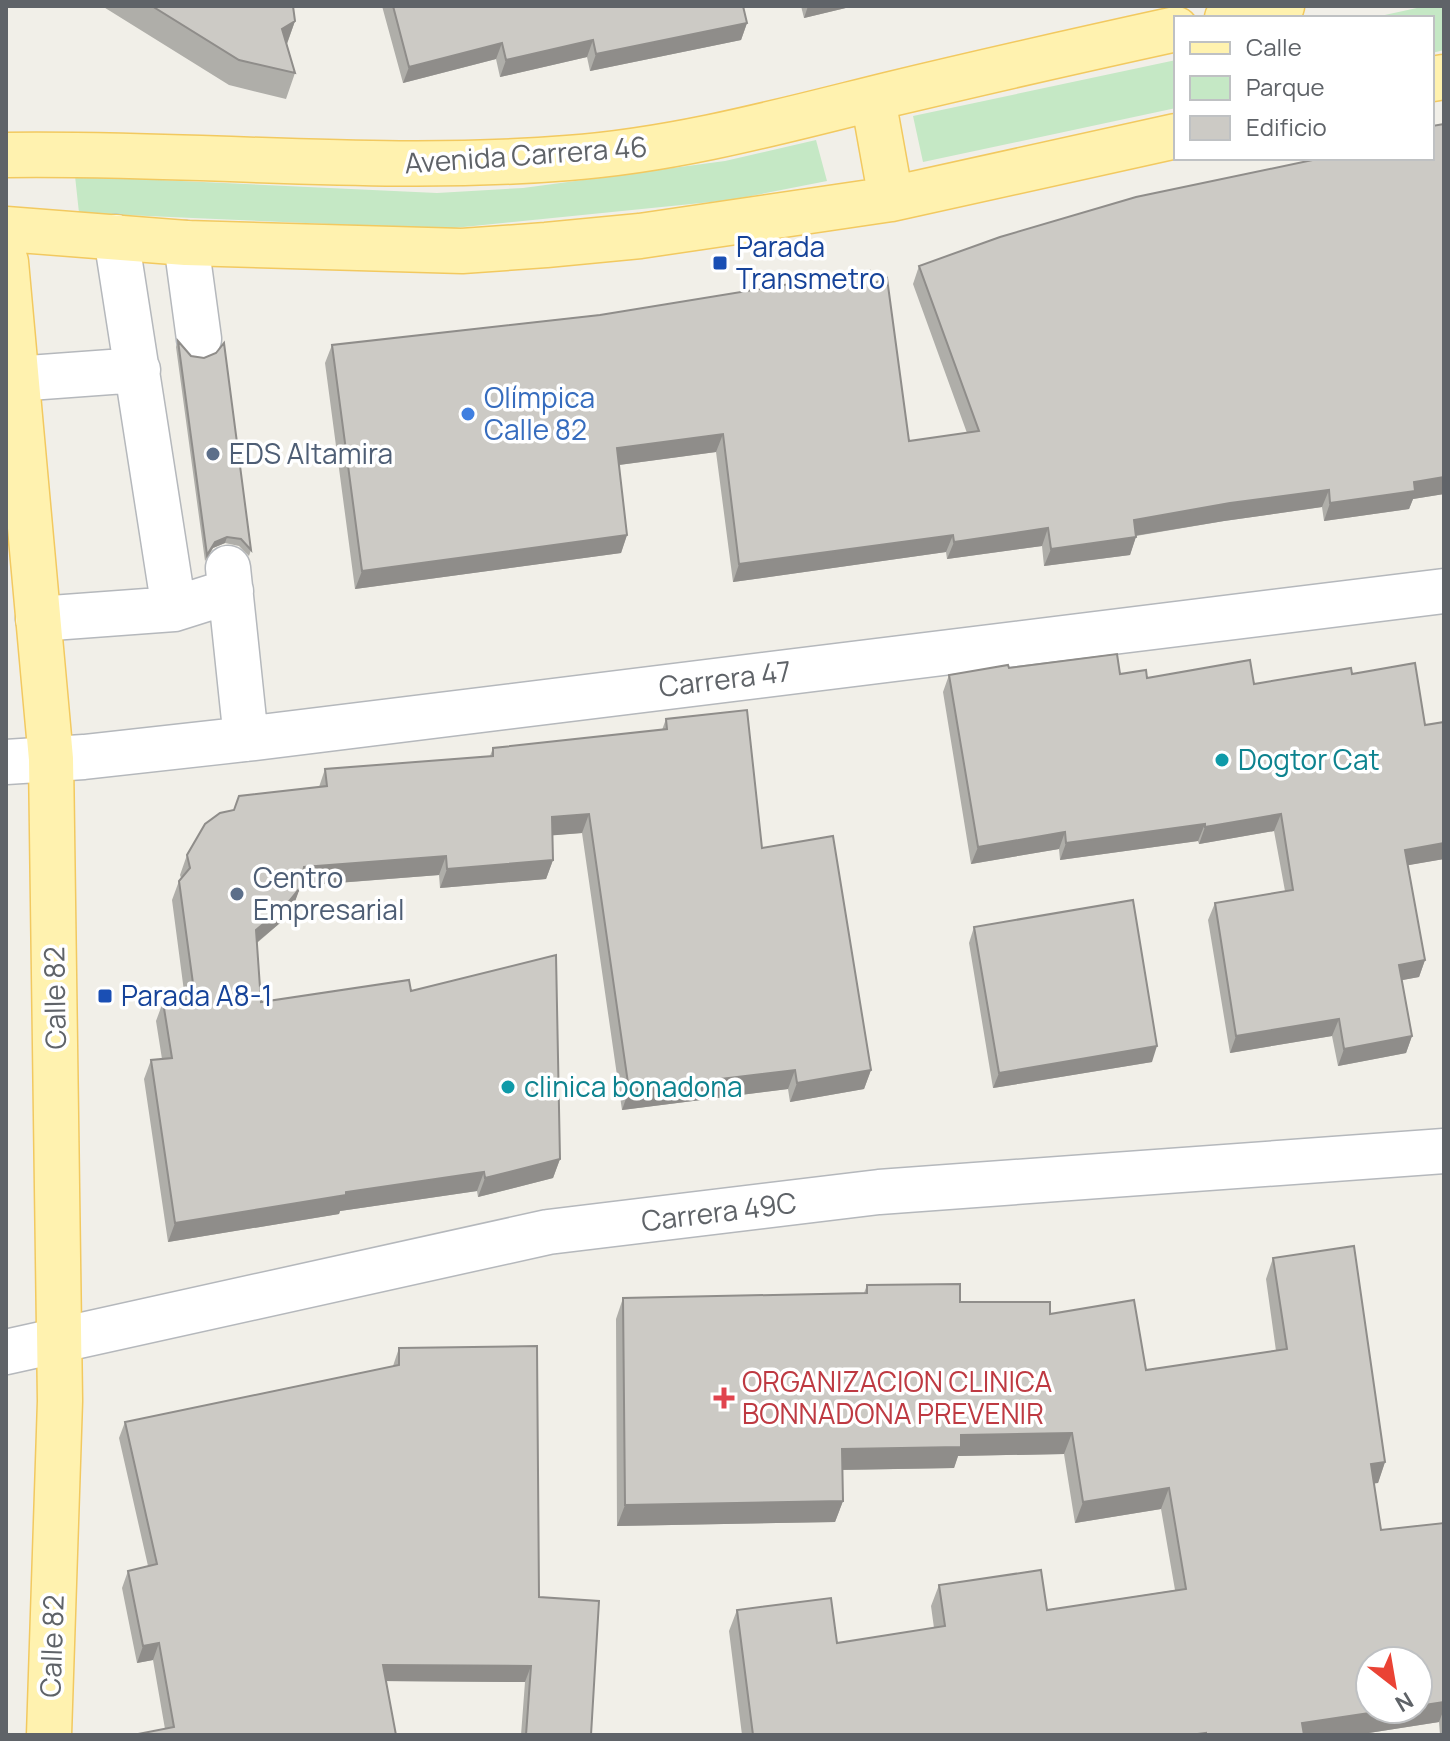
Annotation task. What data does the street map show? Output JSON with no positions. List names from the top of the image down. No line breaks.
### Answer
{"streets":{"main road":["Avenida Carrera 46","Calle 82"],"street":["Carrera 47","Carrera 49C"]},"crossings":[["Carrera 47","Calle 82"],["Calle 82","Carrera 49C"]],"places":{"transit":["Parada Transmetro","Parada A8-1"],"other":["Olímpica Calle 82","EDS Altamira","Dogtor Cat","Centro Empresarial","clinica bonadona"],"health":["ORGANIZACION CLINICA BONNADONA PREVENIR"]},"legend":["Calle","Parque","Edificio"],"north":"bottom right"}
